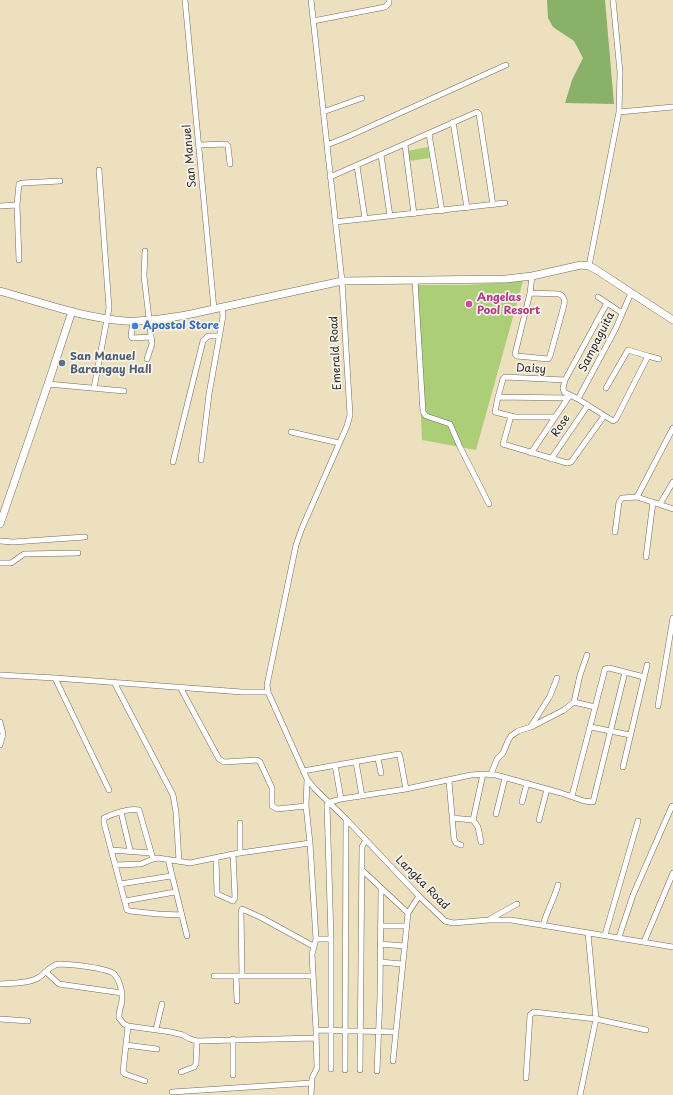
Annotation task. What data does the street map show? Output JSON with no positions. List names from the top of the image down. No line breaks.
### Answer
{"streets":{"street":["San Manuel","Sampaguita","Emerald Road","Daisy","Rose","Langka Road"]},"crossings":[["Emerald Road","Langka Road"]],"places":["Angelas Pool Resort","Apostol Store","San Manuel Barangay Hall"]}
